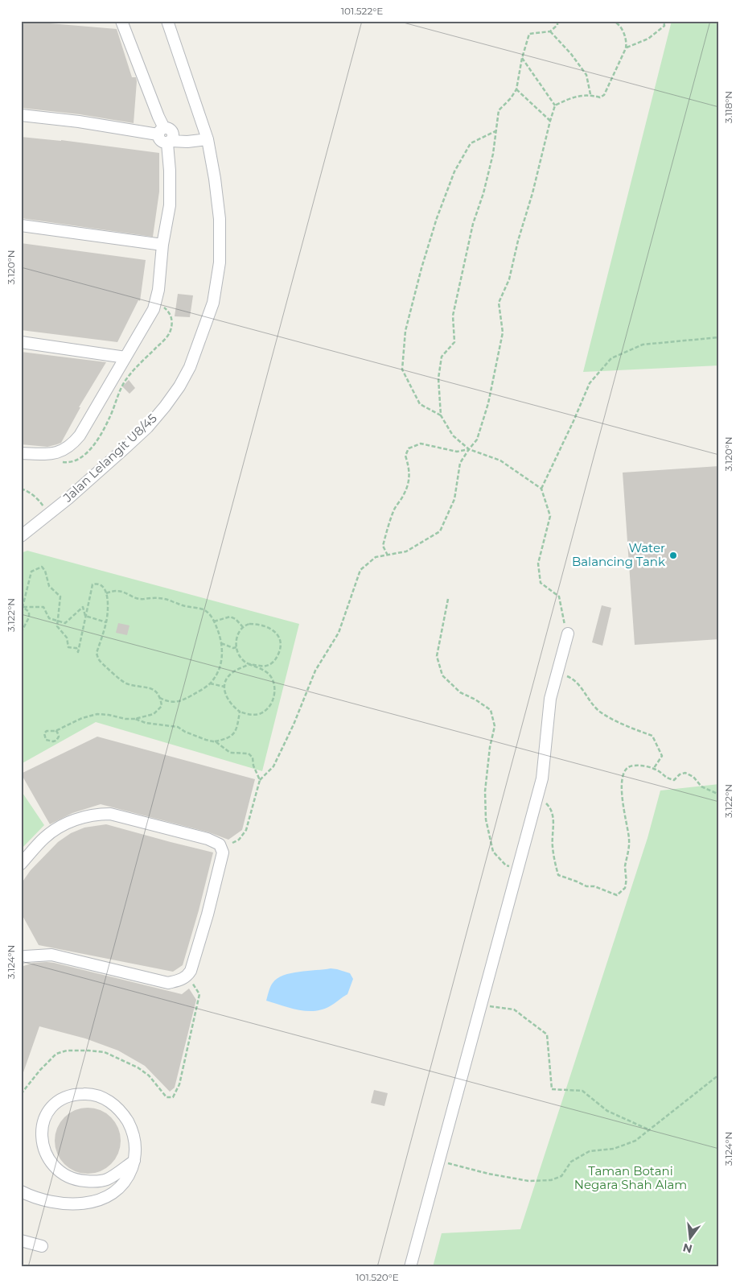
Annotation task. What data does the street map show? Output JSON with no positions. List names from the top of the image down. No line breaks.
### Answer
{"streets":{"street":["Jalan Lelangit U8/45"]},"parks":["Taman Botani Negara Shah Alam"],"places":["Water Balancing Tank"],"north":"bottom","coordinates":["101.522°E","3.118°N","3.120°N","3.122°N","3.124°N","101.520°E"]}
